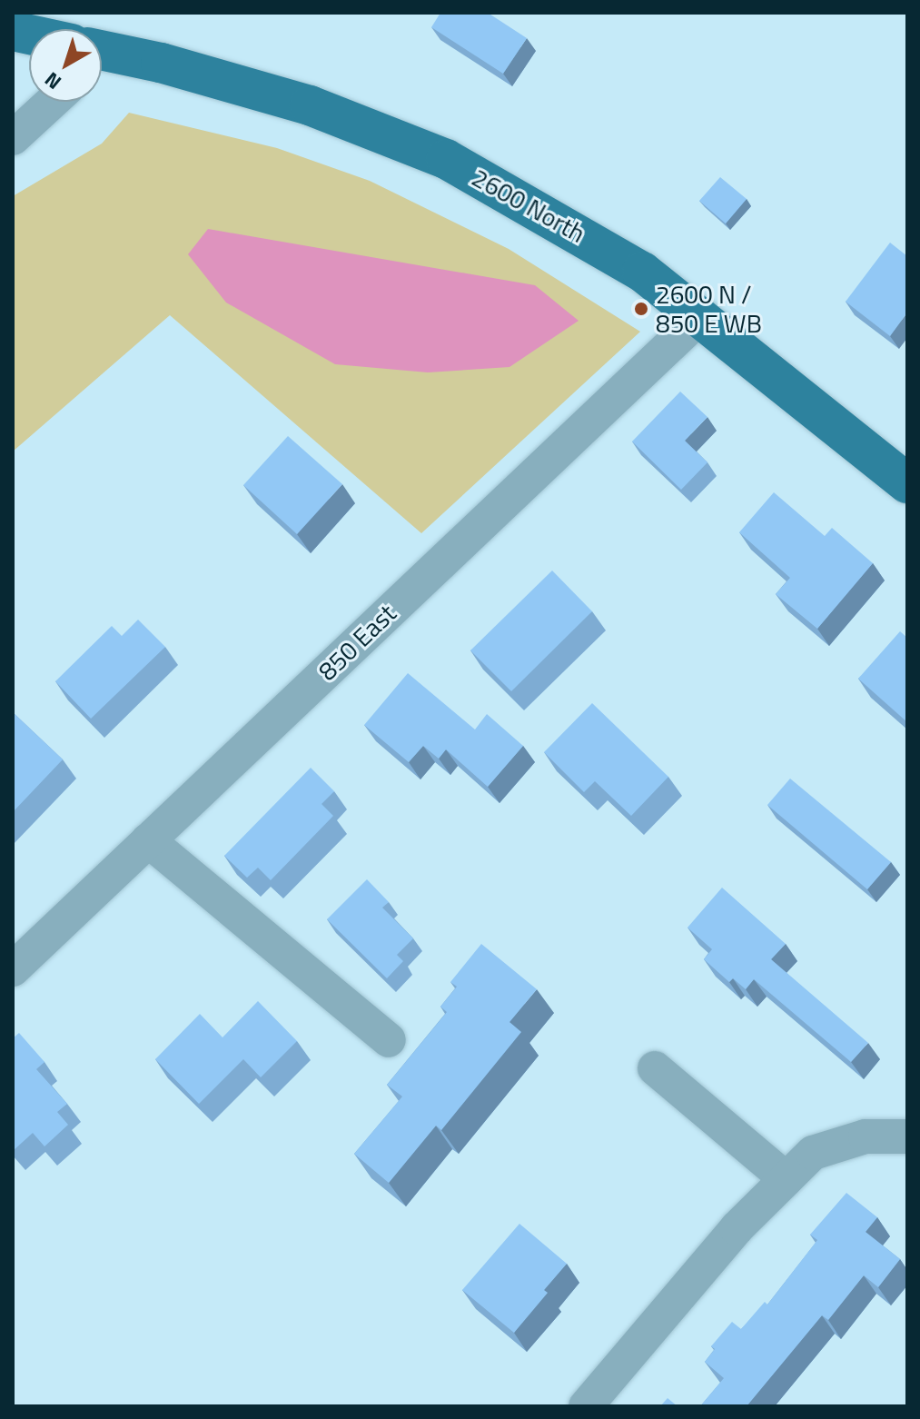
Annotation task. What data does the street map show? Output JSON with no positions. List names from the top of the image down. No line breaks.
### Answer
{"streets":{"main road":["2600 North"],"street":["850 East"]},"crossings":[["2600 North","850 East"]],"places":["2600 N / 850 E WB"],"north":"bottom left"}
